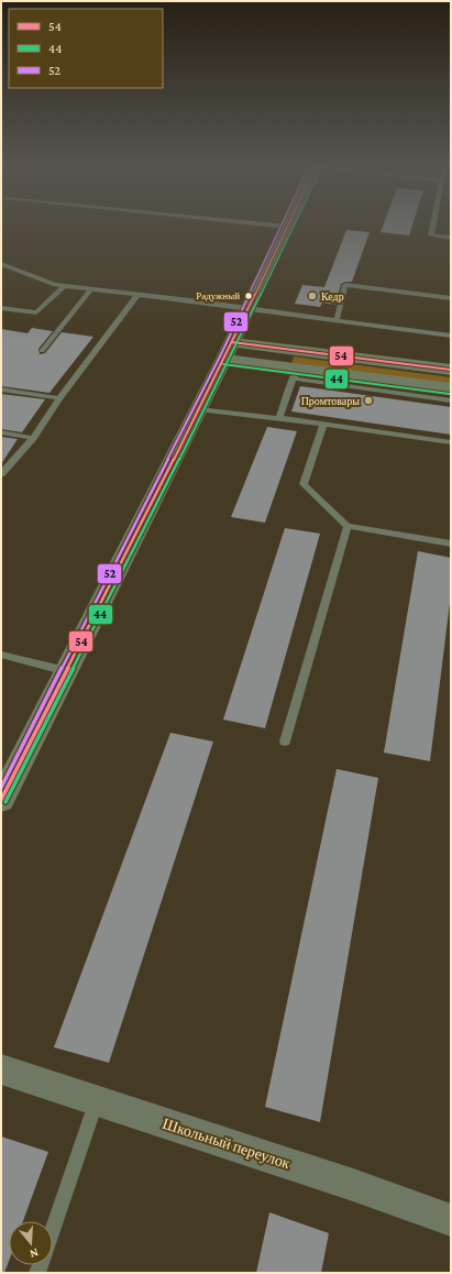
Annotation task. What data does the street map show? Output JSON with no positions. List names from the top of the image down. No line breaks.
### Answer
{"streets":{"street":["Школьный переулок"]},"places":["Радужный","Кедр","Промтовары"],"lines":["transit line 54","transit line 44","transit line 52"],"legend":["54","44","52"],"north":"bottom"}
